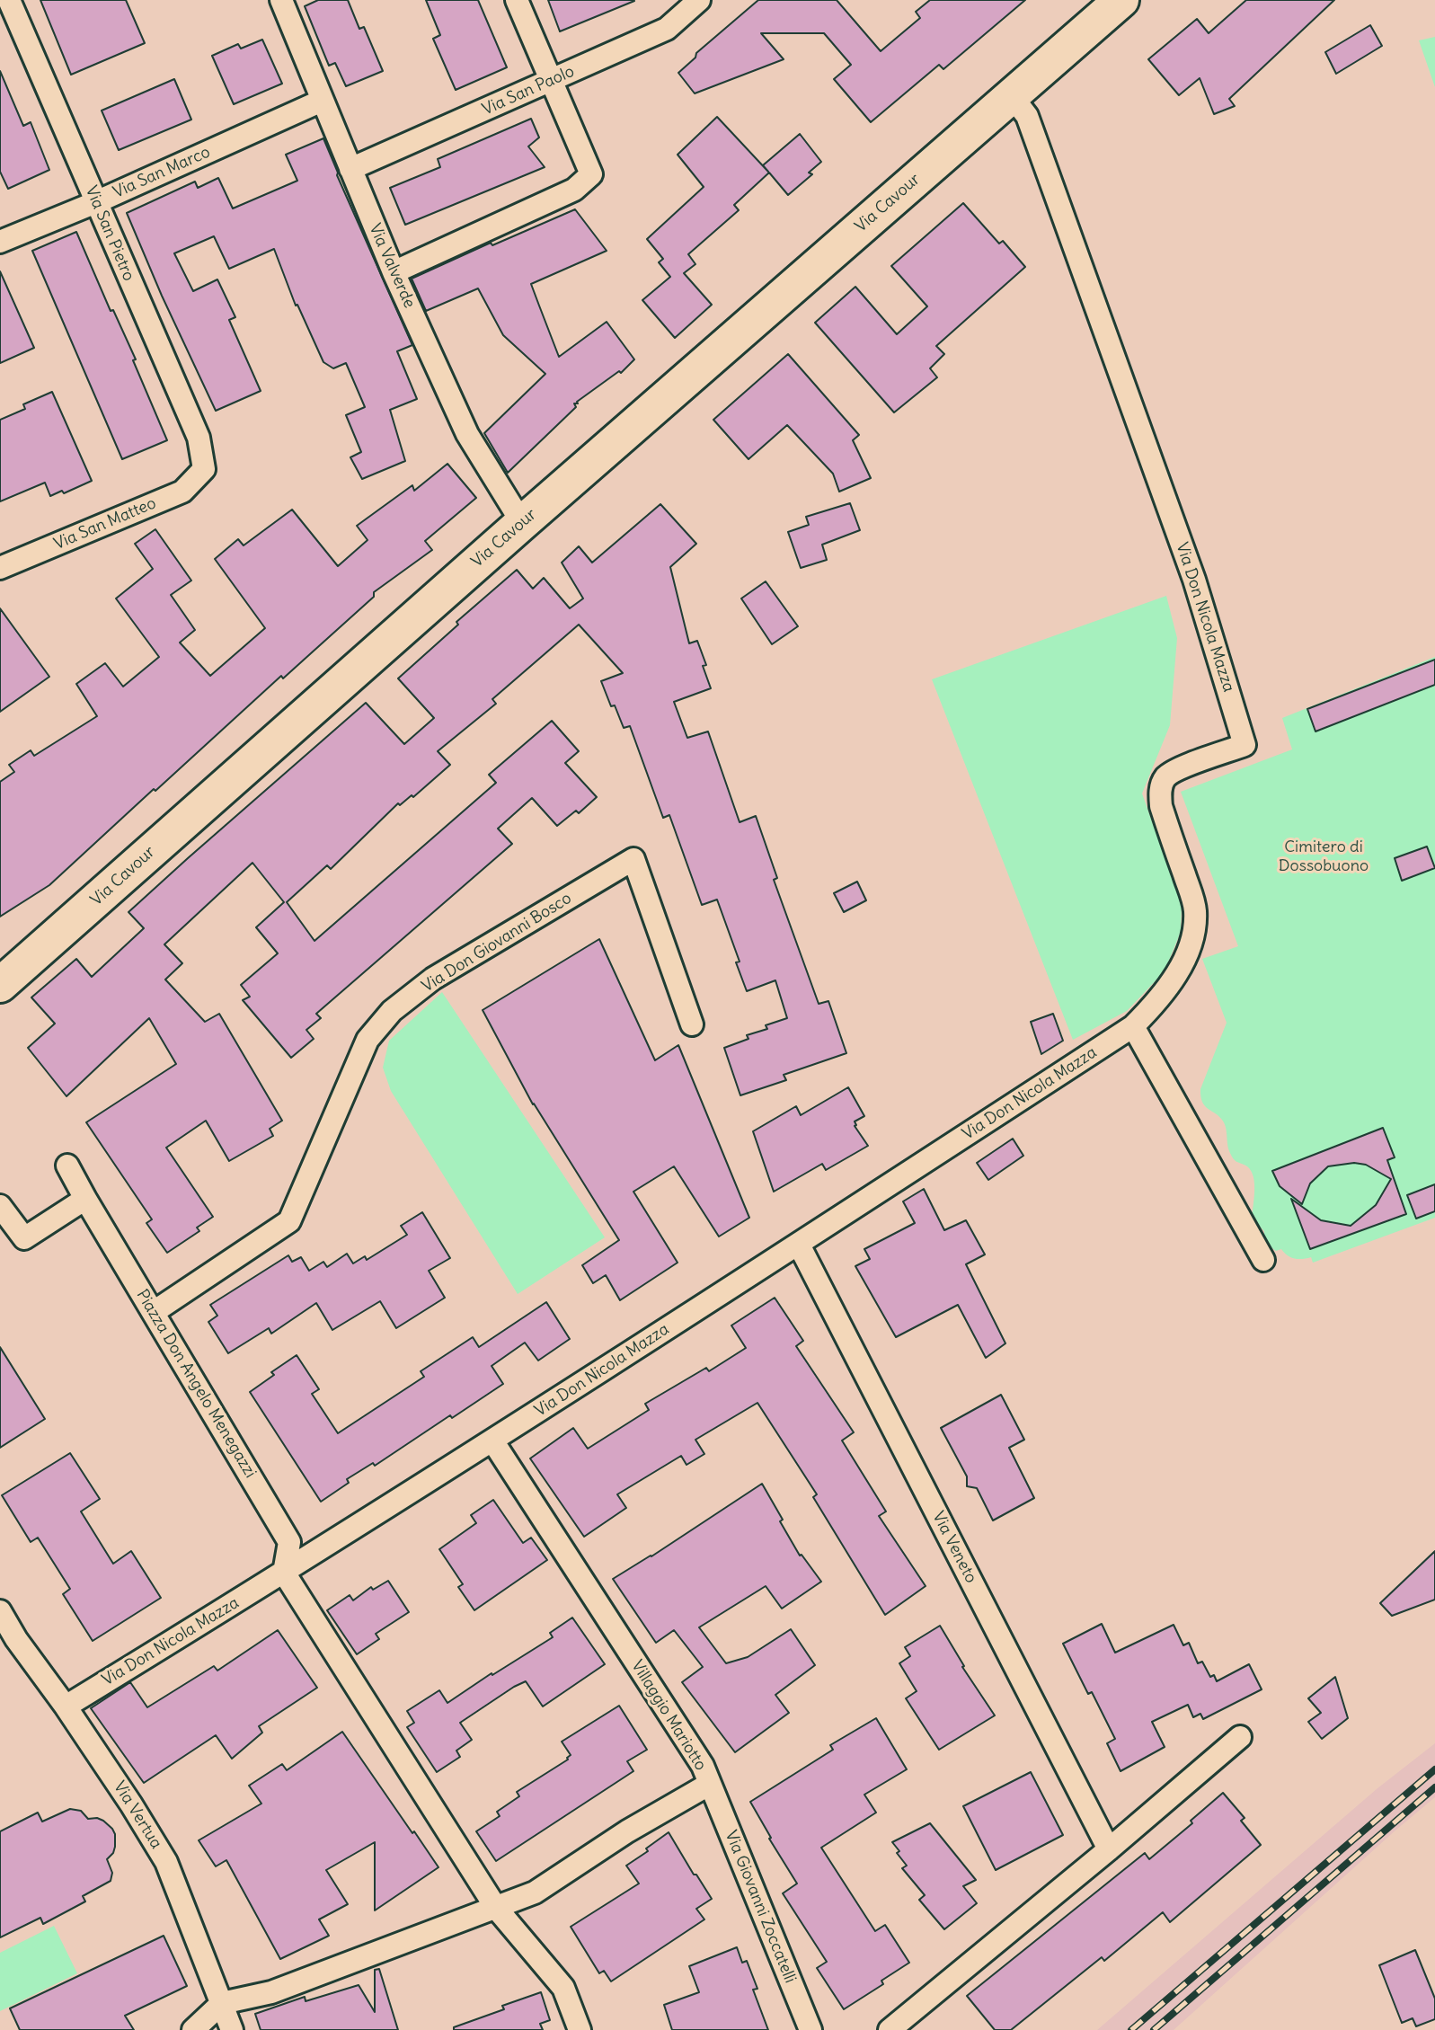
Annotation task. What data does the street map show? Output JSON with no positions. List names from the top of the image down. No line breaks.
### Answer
{"streets":{"main road":["Via Cavour"],"street":["Via San Paolo","Via San Marco","Via San Pietro","Via Valverde","Via San Matteo","Via Don Nicola Mazza","Via Don Giovanni Bosco","Piazza Don Angelo Menegazzi","Via Veneto","Villaggio Mariotto","Via Vertua","Via Giovanni Zoccatelli"]},"crossings":[["Via San Paolo","Via Valverde"],["Via San Marco","Via San Pietro"],["Via San Marco","Via Valverde"],["Via Cavour","Via Valverde"],["Via Cavour","Via Don Nicola Mazza"],["Via San Pietro","Via San Matteo"],["Via Don Nicola Mazza","Piazza Don Angelo Menegazzi"],["Via Don Nicola Mazza","Via Veneto"],["Via Don Nicola Mazza","Villaggio Mariotto"],["Via Don Nicola Mazza","Via Vertua"],["Via Don Giovanni Bosco","Piazza Don Angelo Menegazzi"],["Villaggio Mariotto","Via Vertua"],["Villaggio Mariotto","Via Giovanni Zoccatelli"]],"parks":["Cimitero di Dossobuono"]}
